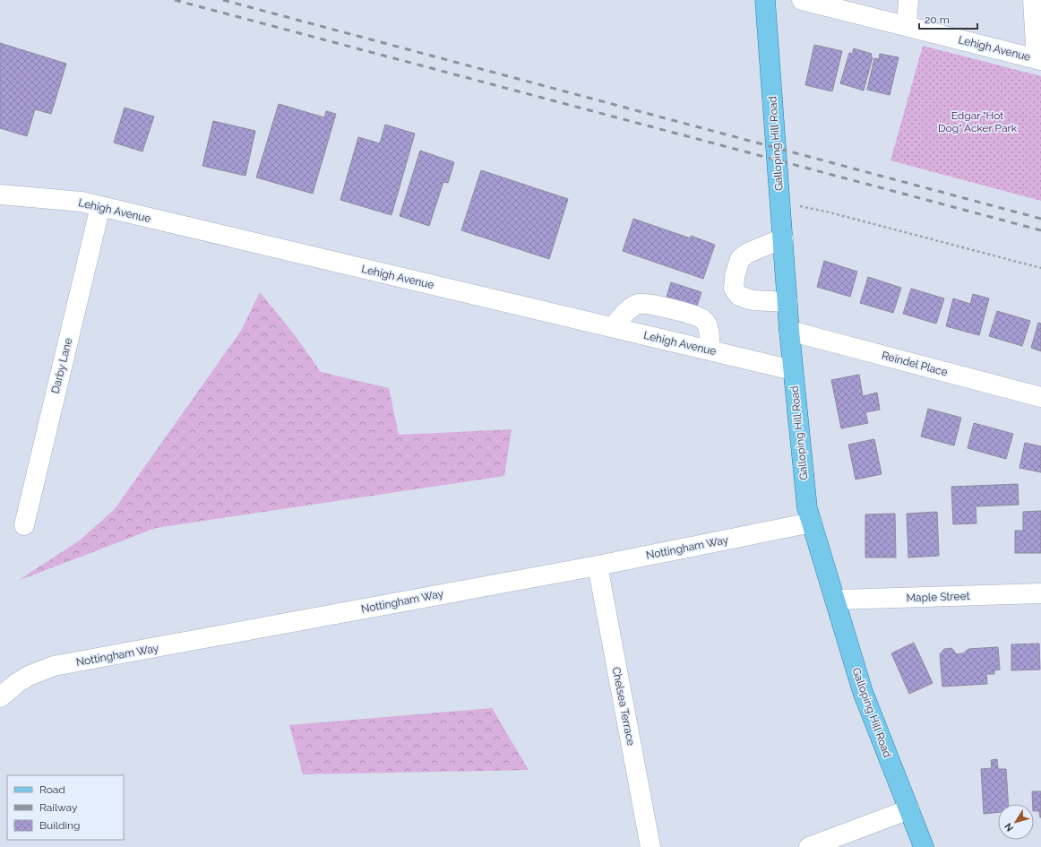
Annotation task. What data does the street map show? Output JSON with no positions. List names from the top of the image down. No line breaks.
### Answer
{"streets":{"main road":["Galloping Hill Road"],"street":["Lehigh Avenue","Reindel Place","Darby Lane","Nottingham Way","Maple Street","Chelsea Terrace"]},"crossings":[["Lehigh Avenue","Galloping Hill Road"],["Lehigh Avenue","Darby Lane"],["Galloping Hill Road","Reindel Place"],["Galloping Hill Road","Nottingham Way"],["Galloping Hill Road","Maple Street"],["Nottingham Way","Chelsea Terrace"]],"parks":["Edgar \"Hot Dog\" Acker Park"],"legend":["Road","Railway","Building"],"scale_bar":"20 m","north":"bottom left"}
